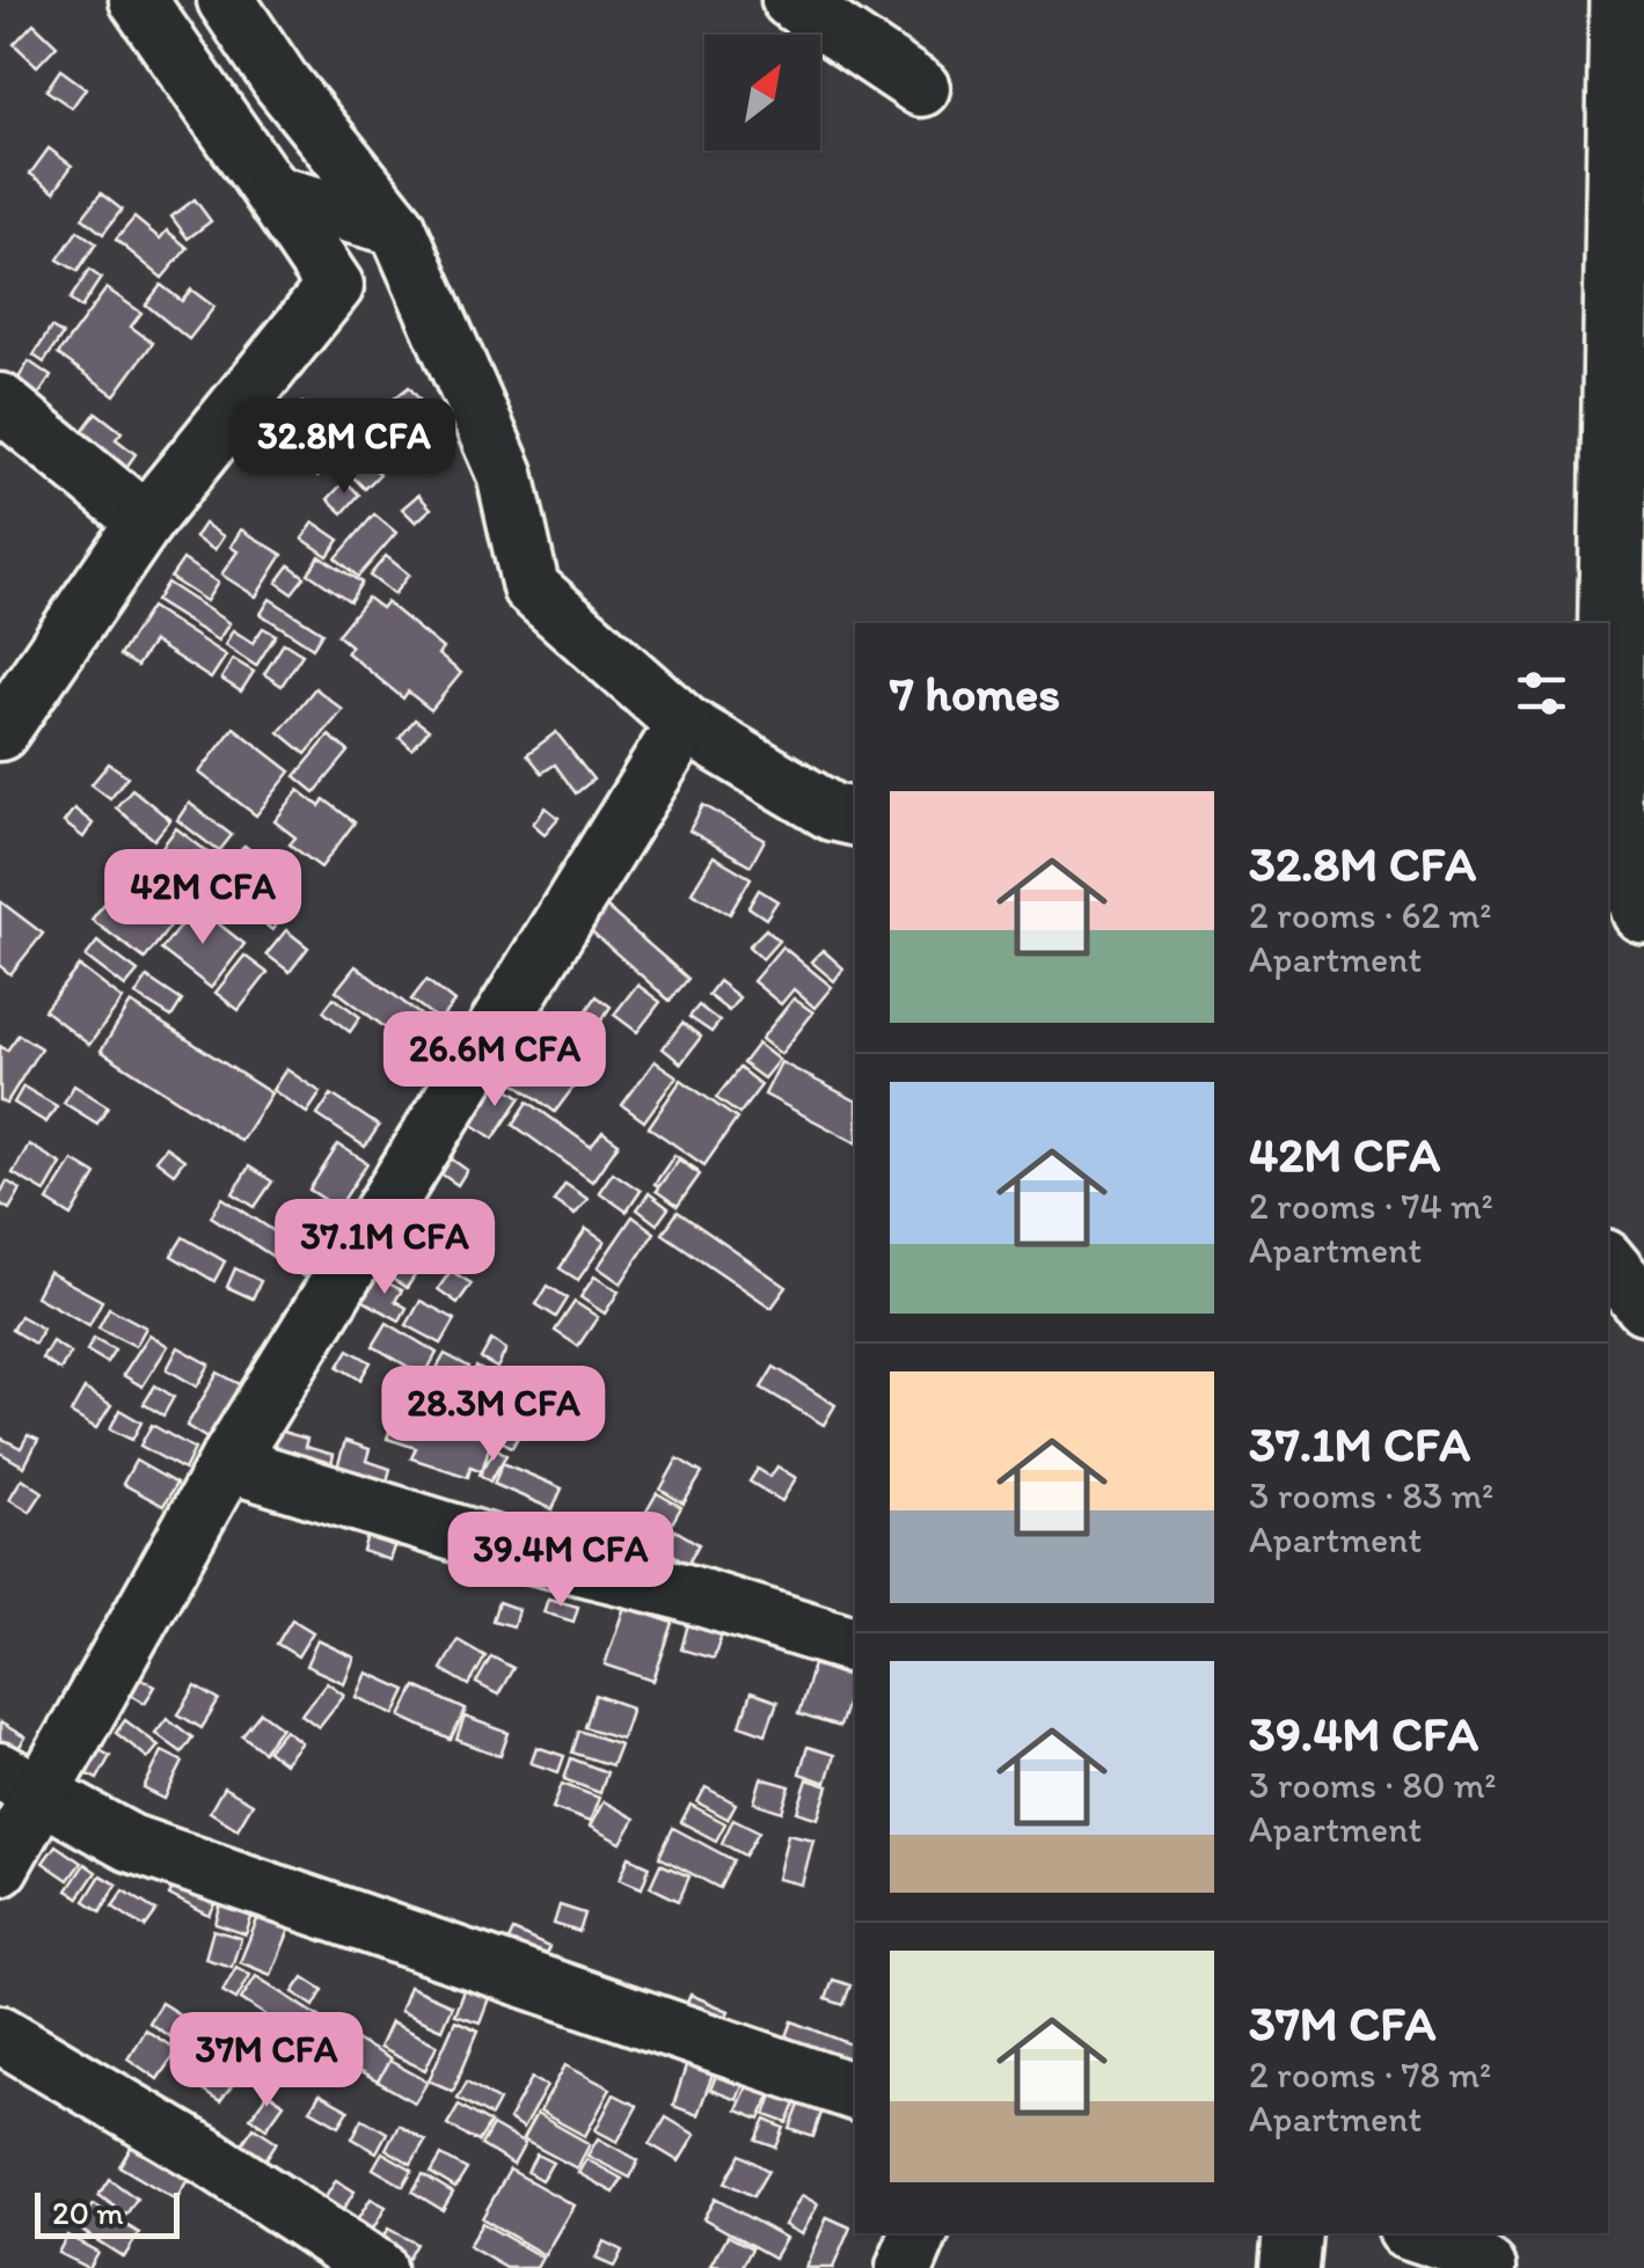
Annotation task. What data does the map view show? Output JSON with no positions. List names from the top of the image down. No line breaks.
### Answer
{"scale_bar":"20 m","north":"top right","page":{"price":["32.8M CFA","42M CFA","26.6M CFA","37.1M CFA","28.3M CFA","39.4M CFA","37M CFA"],"heading":"7 homes","list":[{"name":"32.8M CFA","note":"2 rooms · 62 m² · Apartment"},{"name":"42M CFA","note":"2 rooms · 74 m² · Apartment"},{"name":"37.1M CFA","note":"3 rooms · 83 m² · Apartment"},{"name":"39.4M CFA","note":"3 rooms · 80 m² · Apartment"},{"name":"37M CFA","note":"2 rooms · 78 m² · Apartment"}],"scale":"20 m"}}
